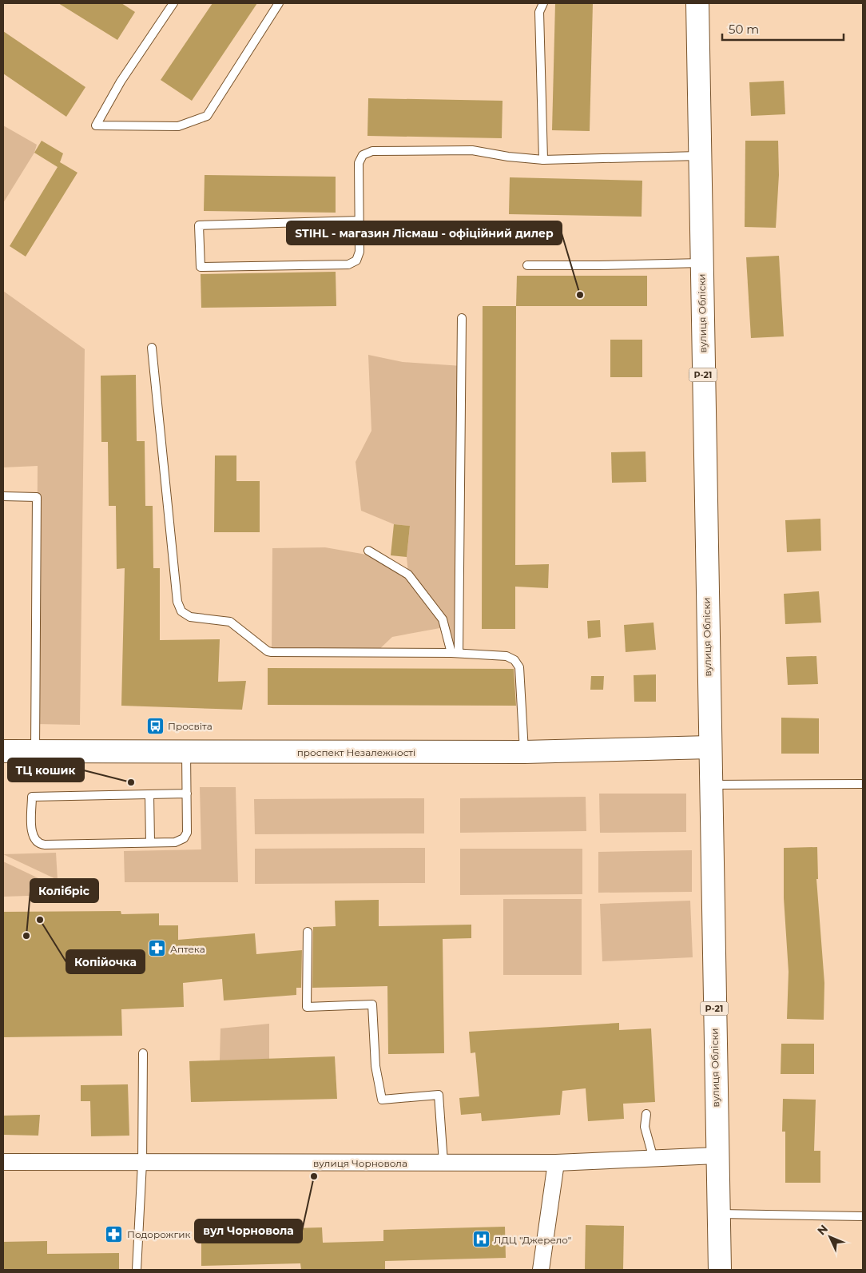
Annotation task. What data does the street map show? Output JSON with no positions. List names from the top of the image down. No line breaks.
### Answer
{"streets":{"main road":["вулиця Обліски","Р-21","проспект Незалежності"],"street":["вулиця Чорновола"]},"crossings":[["вулиця Обліски","проспект Незалежності"],["вулиця Обліски","вулиця Чорновола"]],"places":{"other":["STIHL - магазин Лісмаш - офіційний дилер","ТЦ кошик","Копійочка","Колібріс","вул Чорновола"],"bus stop":["Просвіта"],"pharmacy":["Аптека","Подорожгик"],"hospital":["ЛДЦ \"Джерело\""]},"scale_bar":"50 m","north":"top left"}
